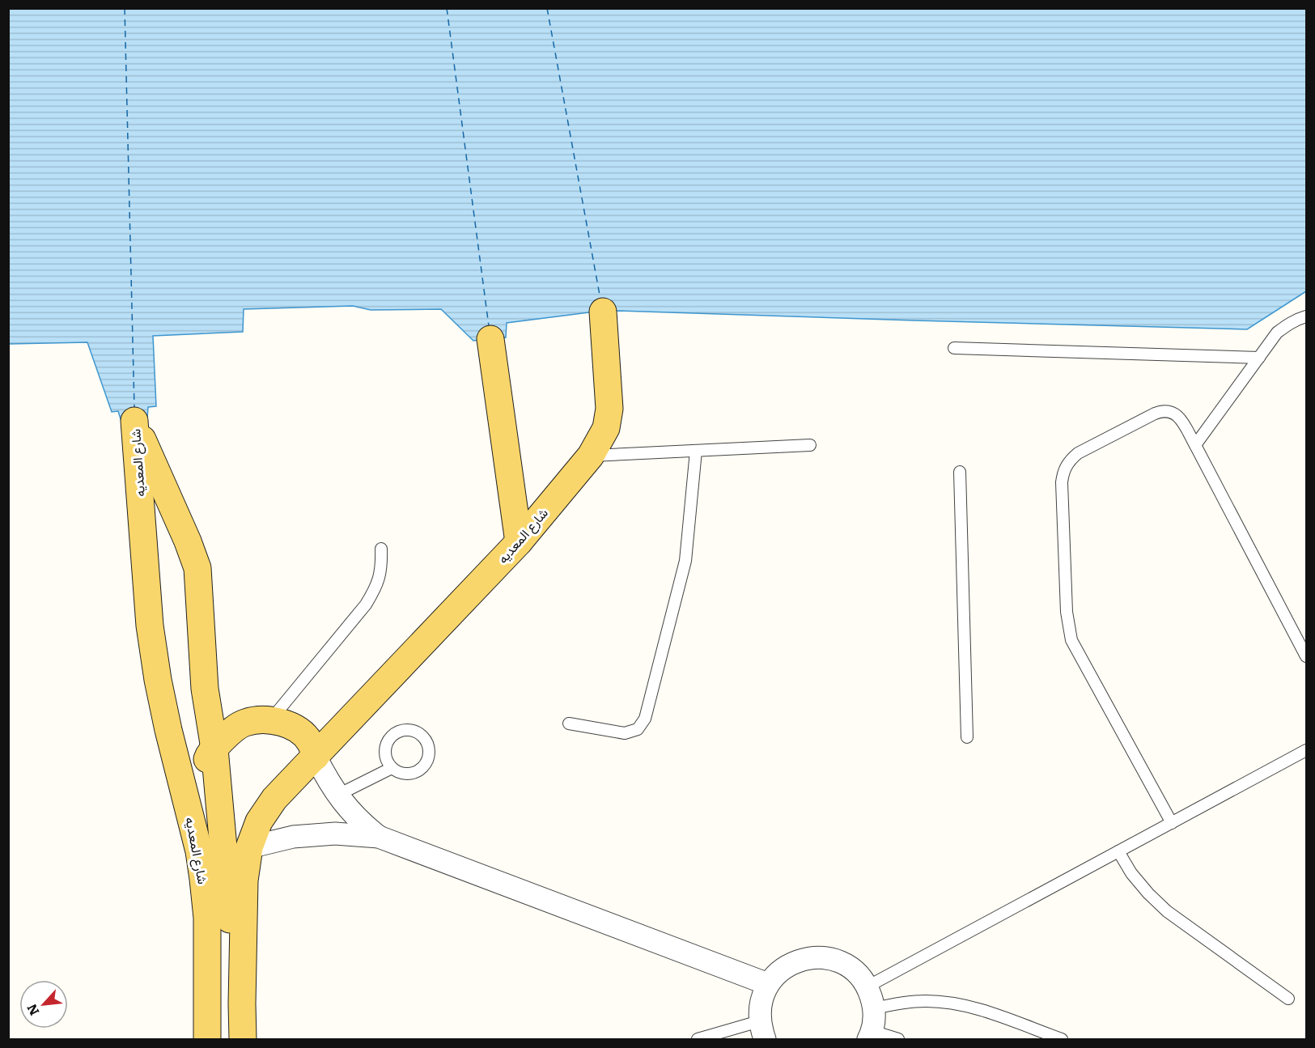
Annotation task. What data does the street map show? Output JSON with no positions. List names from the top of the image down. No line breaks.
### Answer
{"streets":{"main road":["شارع المعديه"]},"north":"bottom left"}
